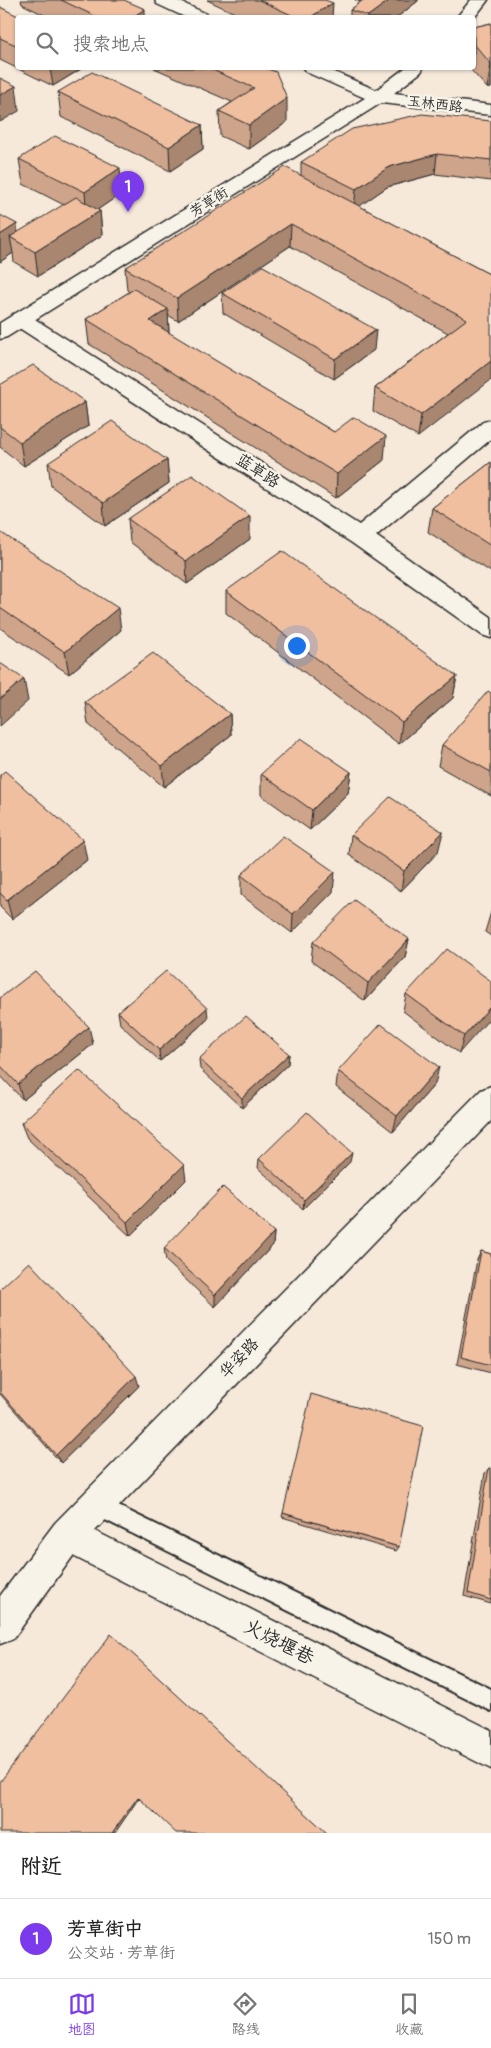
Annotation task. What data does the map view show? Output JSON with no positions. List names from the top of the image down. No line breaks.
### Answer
{"streets":{"street":["玉林西路","芳草街","蓝草路","华姿路","火烧堰巷"]},"crossings":[["玉林西路","芳草街"],["芳草街","蓝草路"],["华姿路","火烧堰巷"]],"page":{"search":"搜索地点","pins":"1","heading":"附近","list":[{"mark":"1","name":"芳草街中","note":"公交站 · 芳草街","value":"150 m"}],"nav":["地图","路线","收藏"]}}
